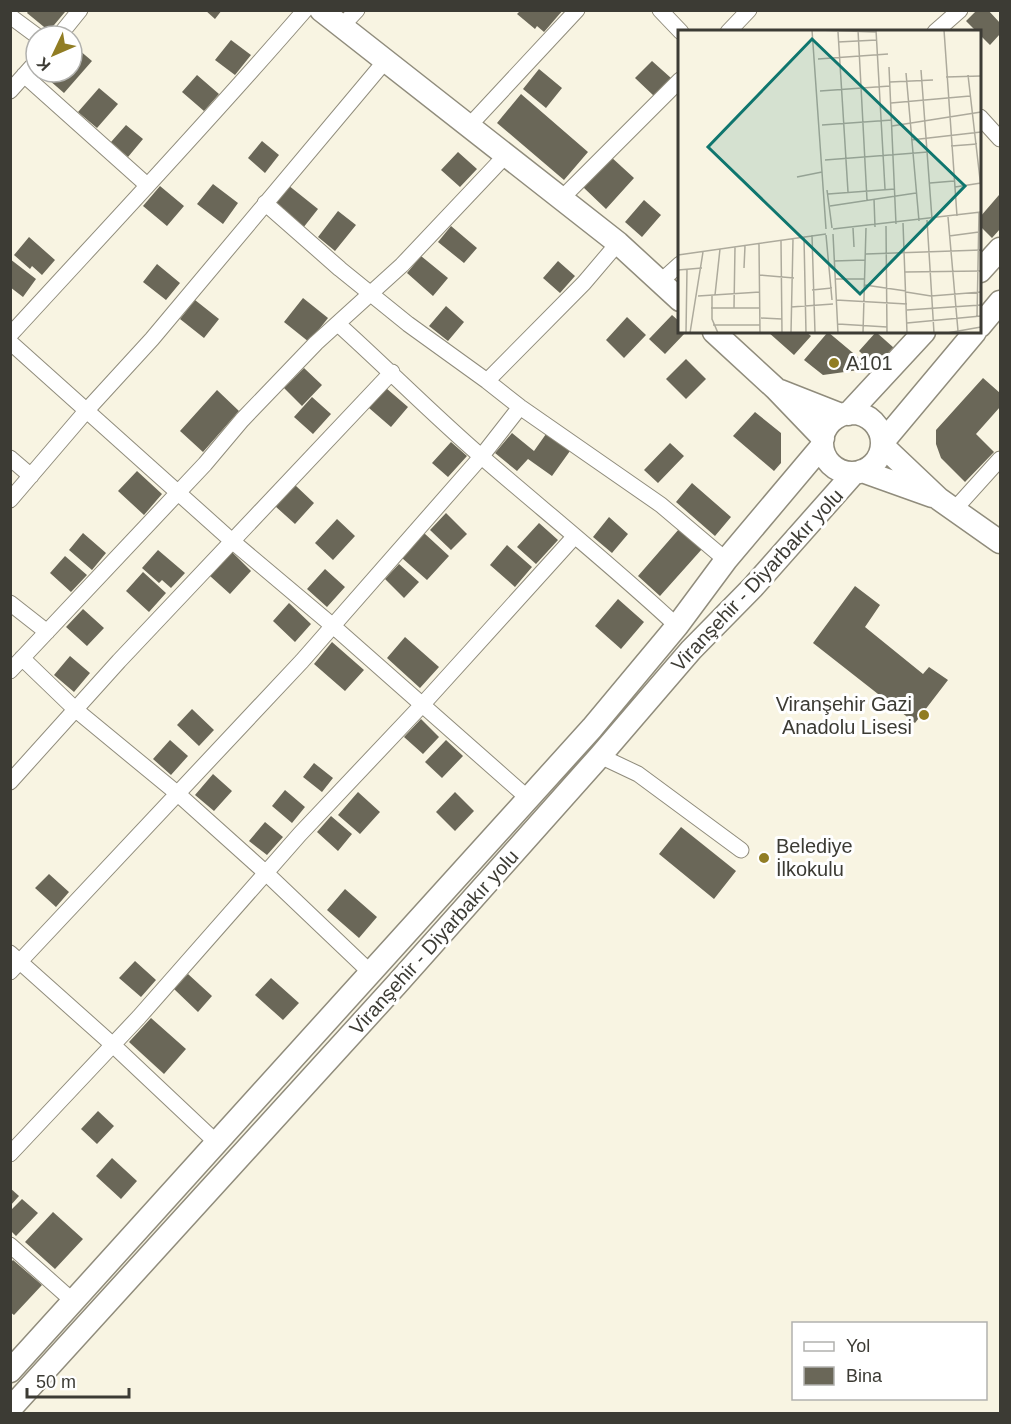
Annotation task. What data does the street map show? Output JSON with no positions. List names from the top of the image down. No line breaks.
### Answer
{"streets":{"main road":["Viranşehir - Diyarbakır yolu"]},"places":["A101","Viranşehir Gazi Anadolu Lisesi","Belediye İlkokulu"],"legend":["Yol","Bina"],"scale_bar":"50 m","north":"bottom left"}
